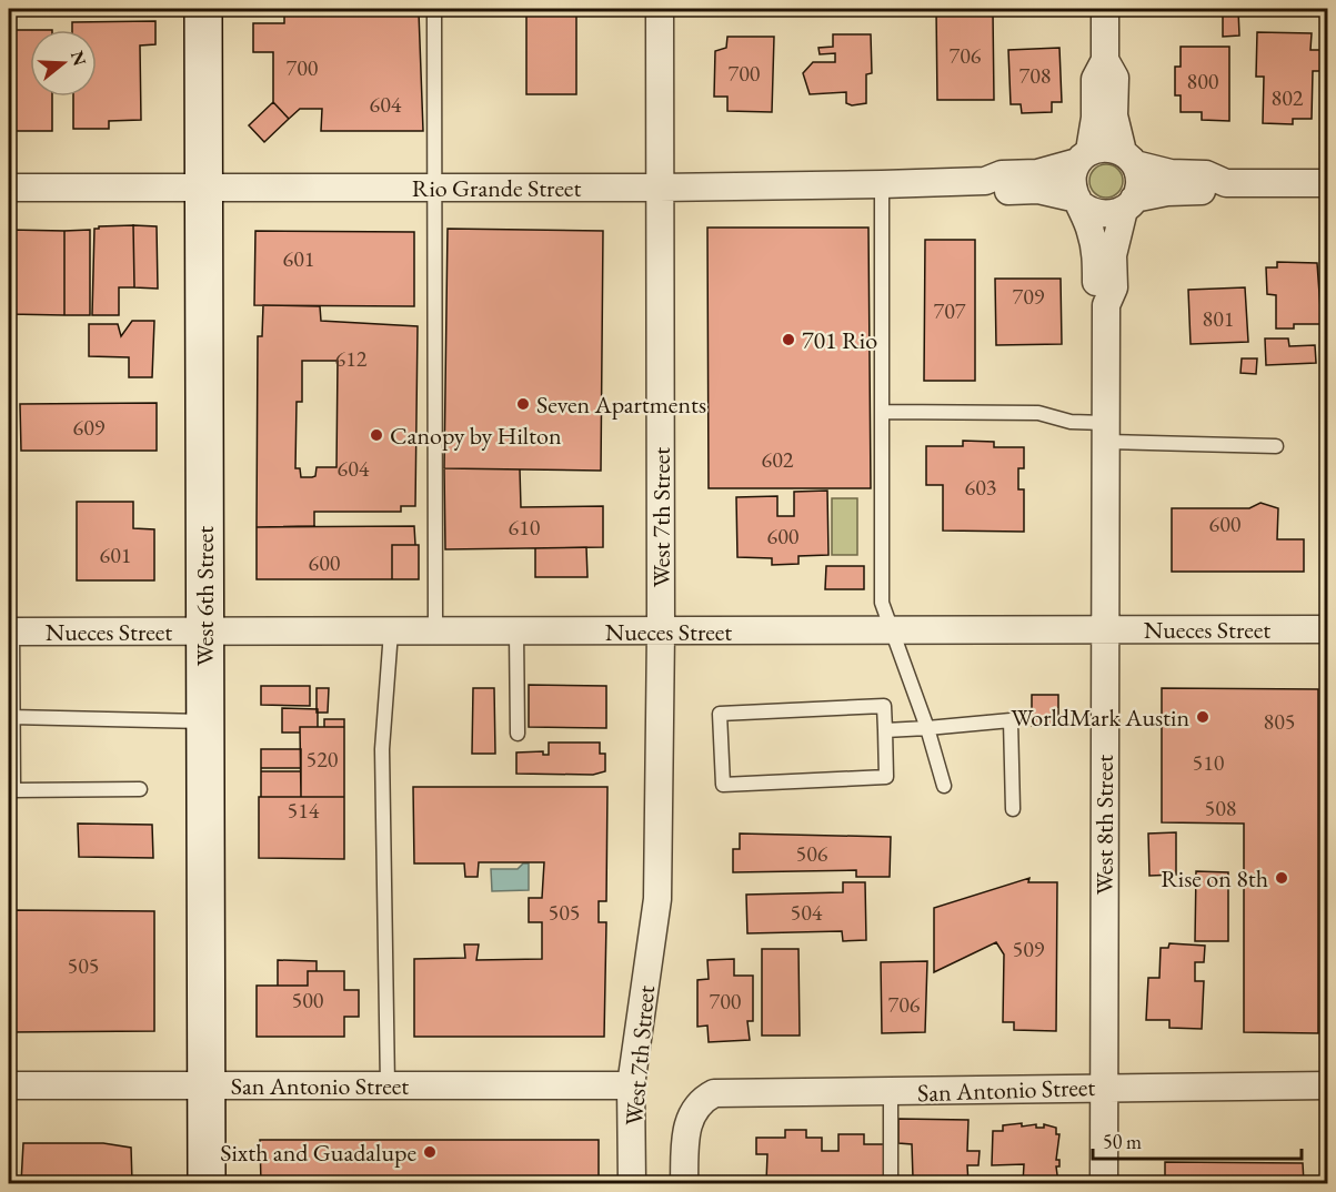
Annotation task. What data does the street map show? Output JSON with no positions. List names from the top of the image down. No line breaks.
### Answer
{"streets":{"main road":["West 6th Street"],"street":["Rio Grande Street","West 7th Street","Nueces Street","West 8th Street","San Antonio Street"]},"crossings":[["Rio Grande Street","West 7th Street"],["Rio Grande Street","West 6th Street"],["Rio Grande Street","West 8th Street"],["West 7th Street","Nueces Street"],["West 7th Street","San Antonio Street"],["West 6th Street","Nueces Street"],["West 6th Street","San Antonio Street"],["Nueces Street","West 8th Street"],["West 8th Street","San Antonio Street"]],"places":["701 Rio","Seven Apartments","Canopy by Hilton","WorldMark Austin","Rise on 8th","Sixth and Guadalupe"],"house_numbers":["706","700","700","708","800","802","604","601","709","707","801","612","609","602","604","603","600","610","600","601","600","805","520","510","508","514","506","505","504","509","505","500","700","706"],"scale_bar":"50 m","north":"right"}
